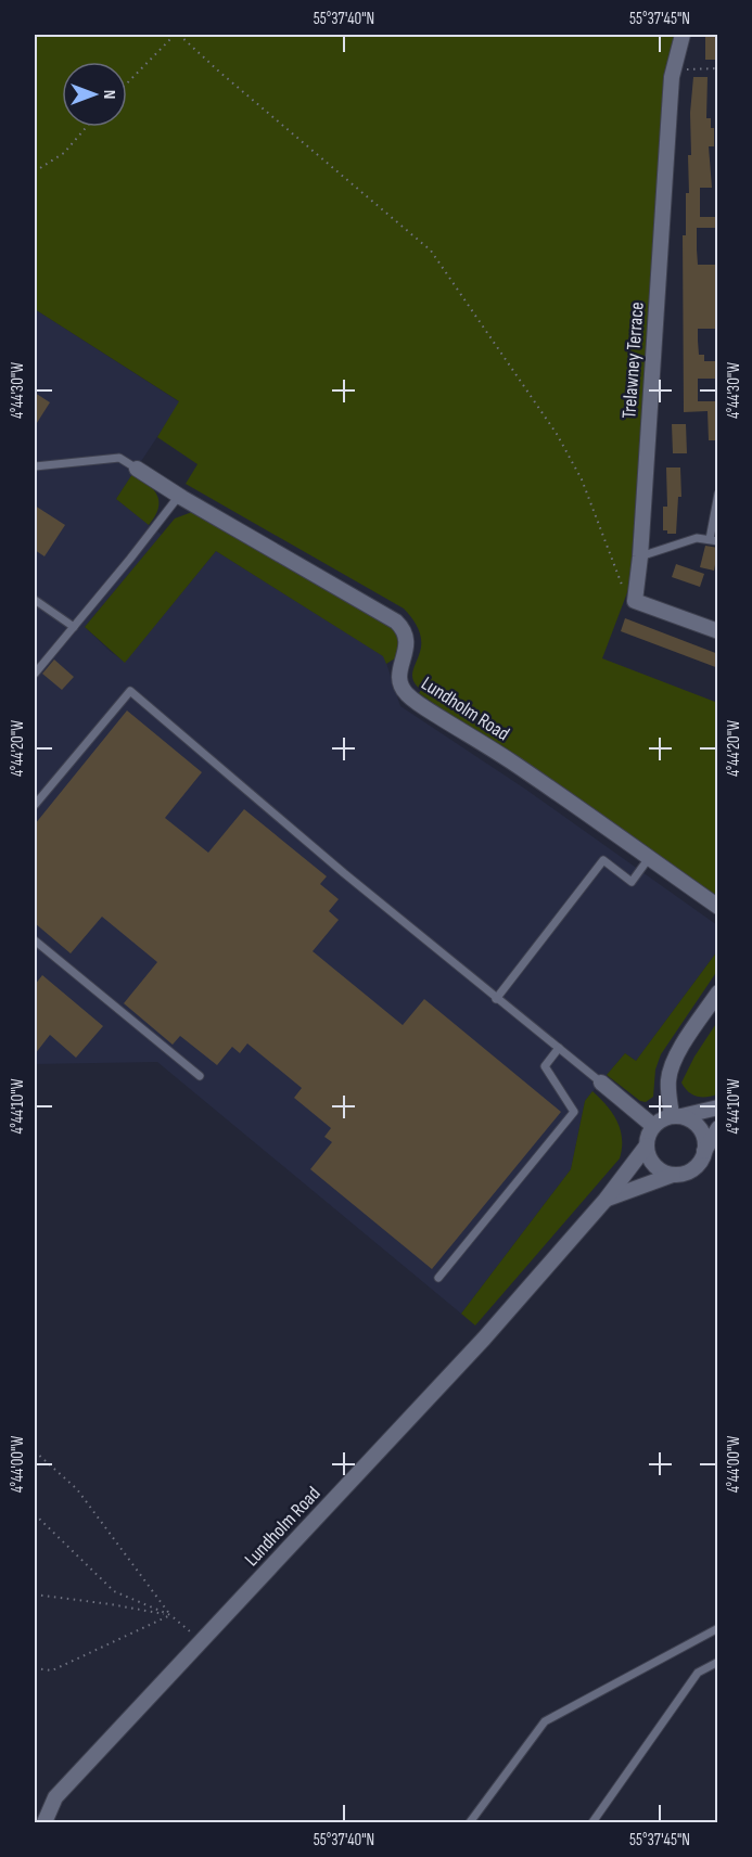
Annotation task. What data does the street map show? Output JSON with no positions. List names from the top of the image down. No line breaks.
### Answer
{"streets":{"street":["Trelawney Terrace","Lundholm Road"]},"north":"right","coordinates":["55°37'40\"N","55°37'45\"N","4°44'30\"W","4°44'20\"W","4°44'10\"W","4°44'00\"W"]}
